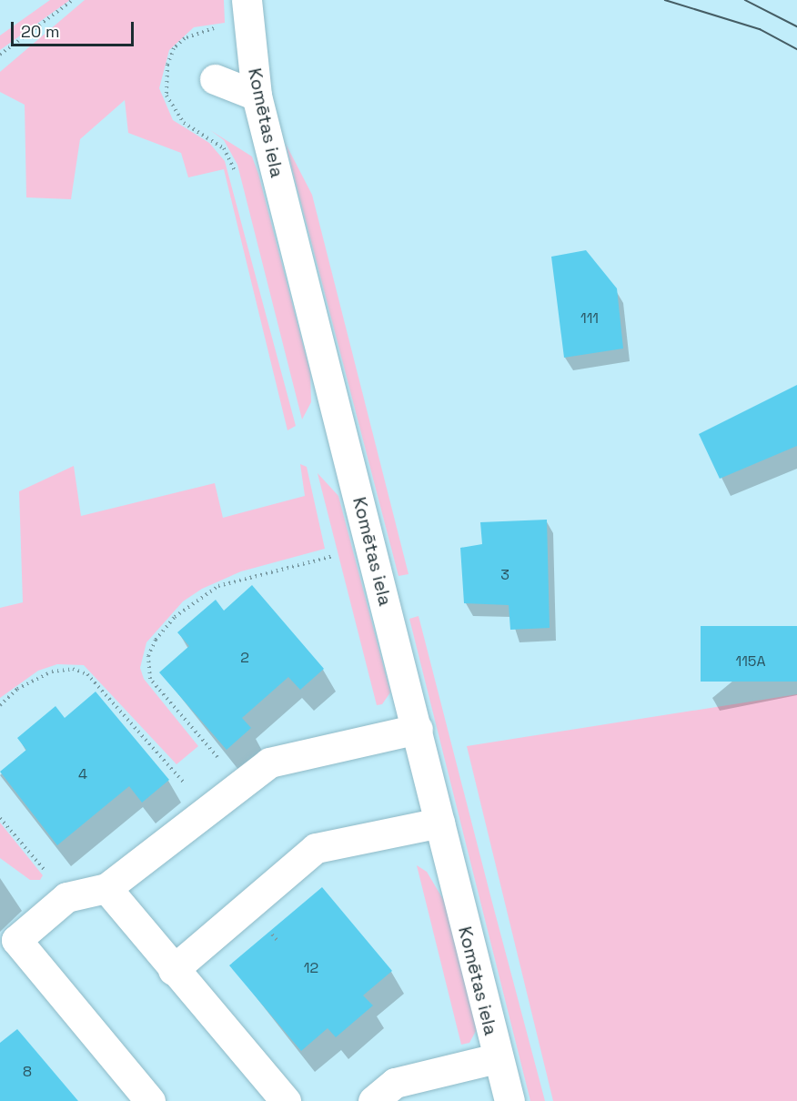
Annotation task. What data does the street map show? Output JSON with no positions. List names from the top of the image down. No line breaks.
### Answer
{"streets":{"street":["Komētas iela"]},"house_numbers":["111","3","2","115A","4","12","8"],"scale_bar":"20 m"}
